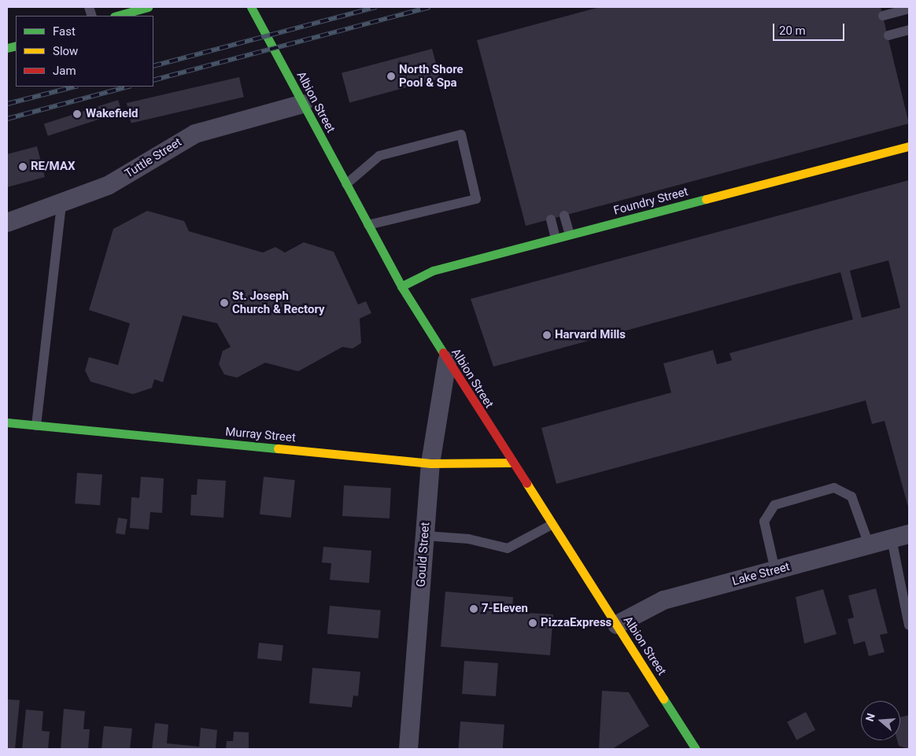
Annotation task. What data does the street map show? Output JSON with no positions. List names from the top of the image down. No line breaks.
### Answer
{"streets":{"street":["Albion Street","Tuttle Street","Foundry Street","Murray Street","Gould Street","Lake Street"]},"crossings":[["Albion Street","Tuttle Street"],["Albion Street","Foundry Street"],["Albion Street","Murray Street"],["Albion Street","Gould Street"],["Albion Street","Lake Street"],["Murray Street","Gould Street"]],"places":["North Shore Pool & Spa","Wakefield","RE/MAX","St. Joseph Church & Rectory","Harvard Mills","7-Eleven","PizzaExpress"],"legend":["Fast","Slow","Jam"],"scale_bar":"20 m","north":"left"}
